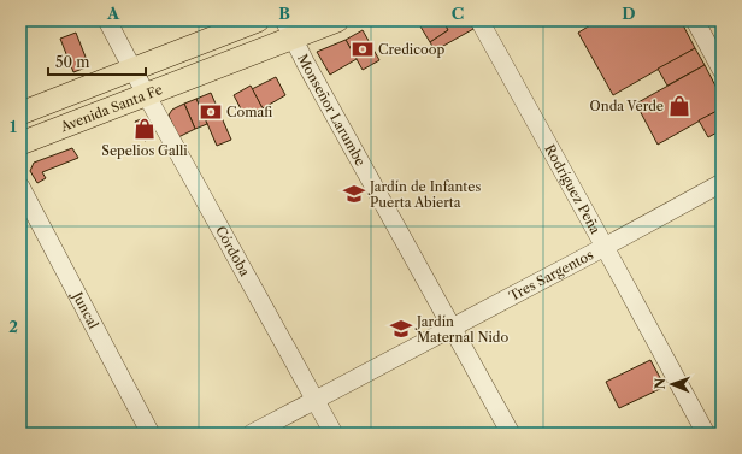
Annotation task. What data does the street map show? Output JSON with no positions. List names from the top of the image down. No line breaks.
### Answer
{"streets":{"main road":["Avenida Santa Fe"],"street":["Monseñor Larumbe","Rodríguez Peña","Córdoba","Tres Sargentos","Juncal"]},"crossings":[["Avenida Santa Fe","Monseñor Larumbe"],["Avenida Santa Fe","Córdoba"],["Monseñor Larumbe","Tres Sargentos"],["Rodríguez Peña","Tres Sargentos"],["Córdoba","Tres Sargentos"]],"places":{"bank":["Credicoop","Comafi"],"shop":["Onda Verde","Sepelios Galli"],"school or university":["Jardín de Infantes Puerta Abierta","Jardín Maternal Nido"]},"scale_bar":"50 m","north":"left","grid":{"columns":["A","B","C","D"],"rows":["1","2"]}}
